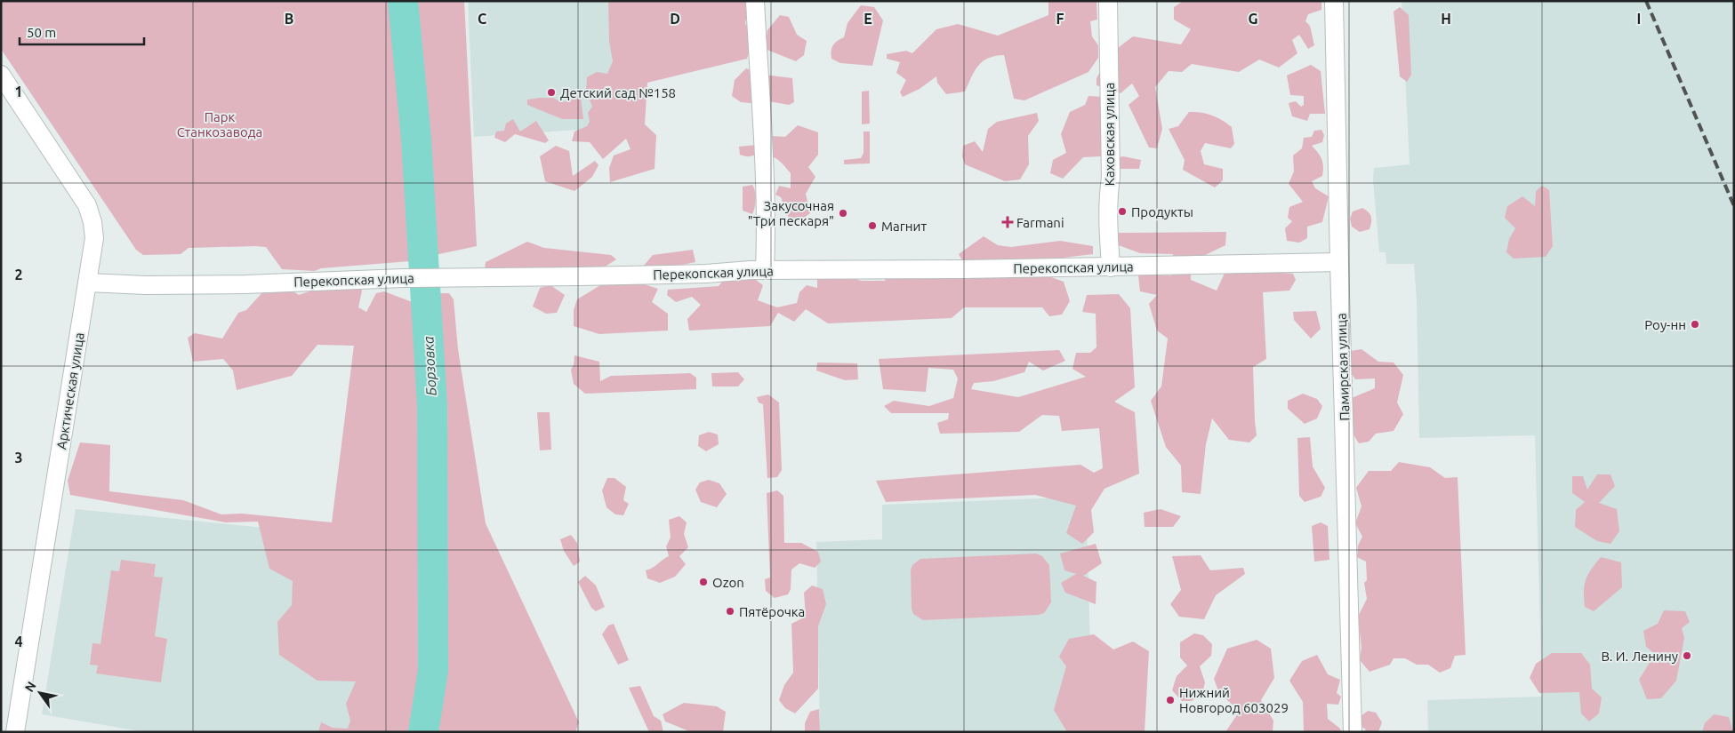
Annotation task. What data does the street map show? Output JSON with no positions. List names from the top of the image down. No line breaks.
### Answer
{"streets":{"street":["Каховская улица","Перекопская улица","Памирская улица","Арктическая улица"]},"crossings":[["Каховская улица","Перекопская улица"],["Перекопская улица","Памирская улица"],["Перекопская улица","Арктическая улица"]],"water":["Борзовка"],"parks":["Парк Станкозавода"],"places":{"other":["Детский сад №158","Продукты","Закусочная \"Три пескаря\"","Магнит","Роу-нн","Ozon","Пятёрочка","В. И. Ленину","Нижний Новгород 603029"],"health":["Farmani"]},"scale_bar":"50 m","north":"top left","grid":{"columns":["B","C","D","E","F","G","H","I"],"rows":["1","2","3","4"]}}
